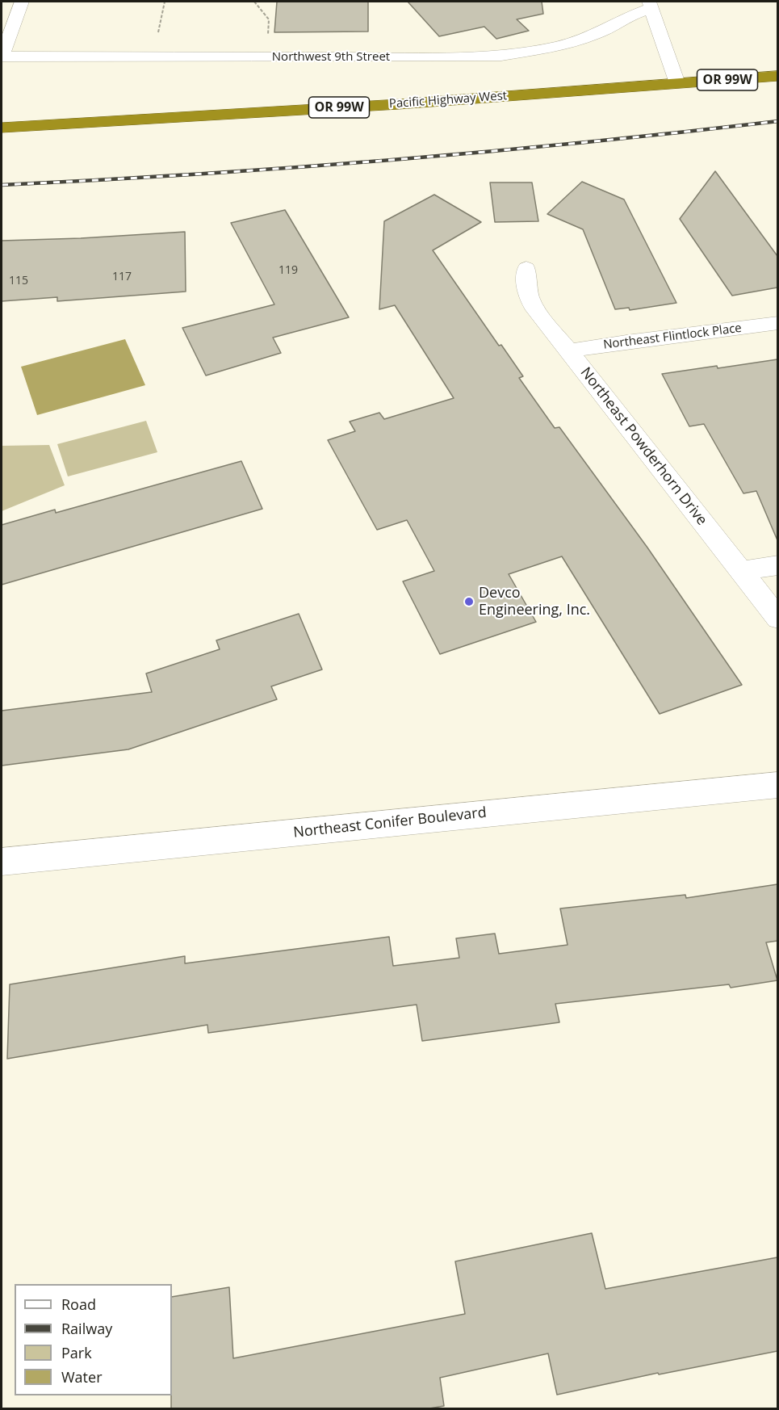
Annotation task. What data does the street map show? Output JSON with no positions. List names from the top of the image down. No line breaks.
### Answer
{"streets":{"highway":["OR 99W","Pacific Highway West"],"street":["Northwest 9th Street","Northeast Flintlock Place","Northeast Powderhorn Drive","Northeast Conifer Boulevard"]},"crossings":[["Northeast Flintlock Place","Northeast Powderhorn Drive"]],"places":["Devco Engineering, Inc."],"house_numbers":["119","117","115"],"legend":["Road","Railway","Park","Water"]}
